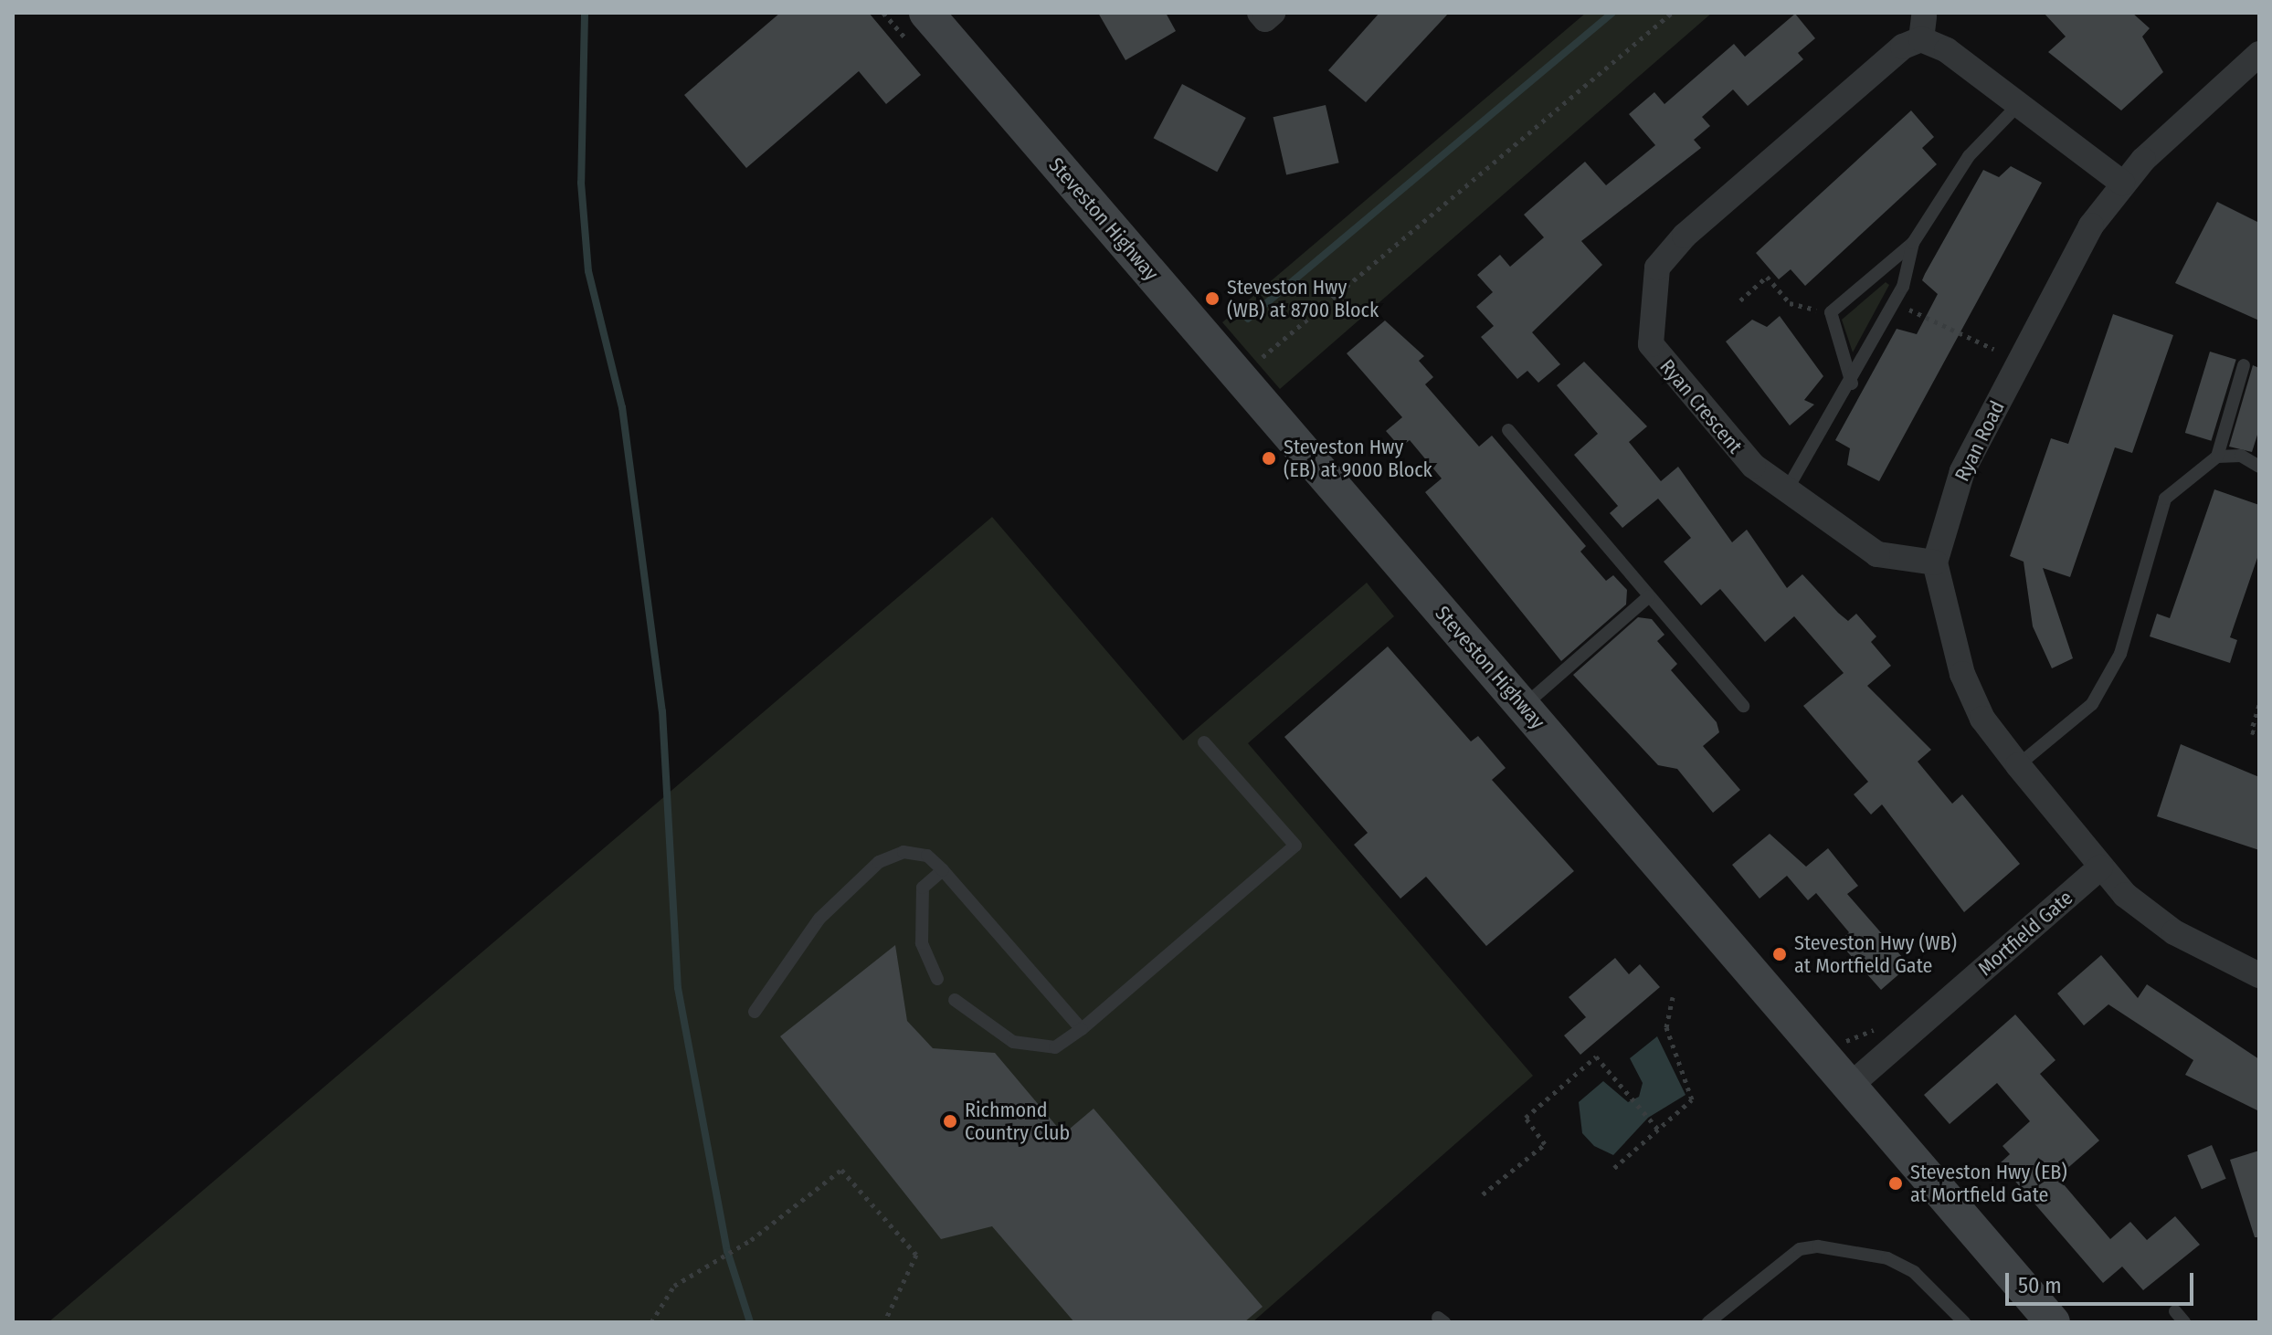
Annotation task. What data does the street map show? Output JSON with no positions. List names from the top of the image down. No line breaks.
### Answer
{"streets":{"main road":["Steveston Highway"],"street":["Ryan Crescent","Ryan Road","Mortfield Gate"]},"crossings":[["Steveston Highway","Mortfield Gate"],["Ryan Crescent","Ryan Road"]],"places":["Steveston Hwy (WB) at 8700 Block","Steveston Hwy (EB) at 9000 Block","Steveston Hwy (WB) at Mortfield Gate","Richmond Country Club","Steveston Hwy (EB) at Mortfield Gate"],"scale_bar":"50 m"}
